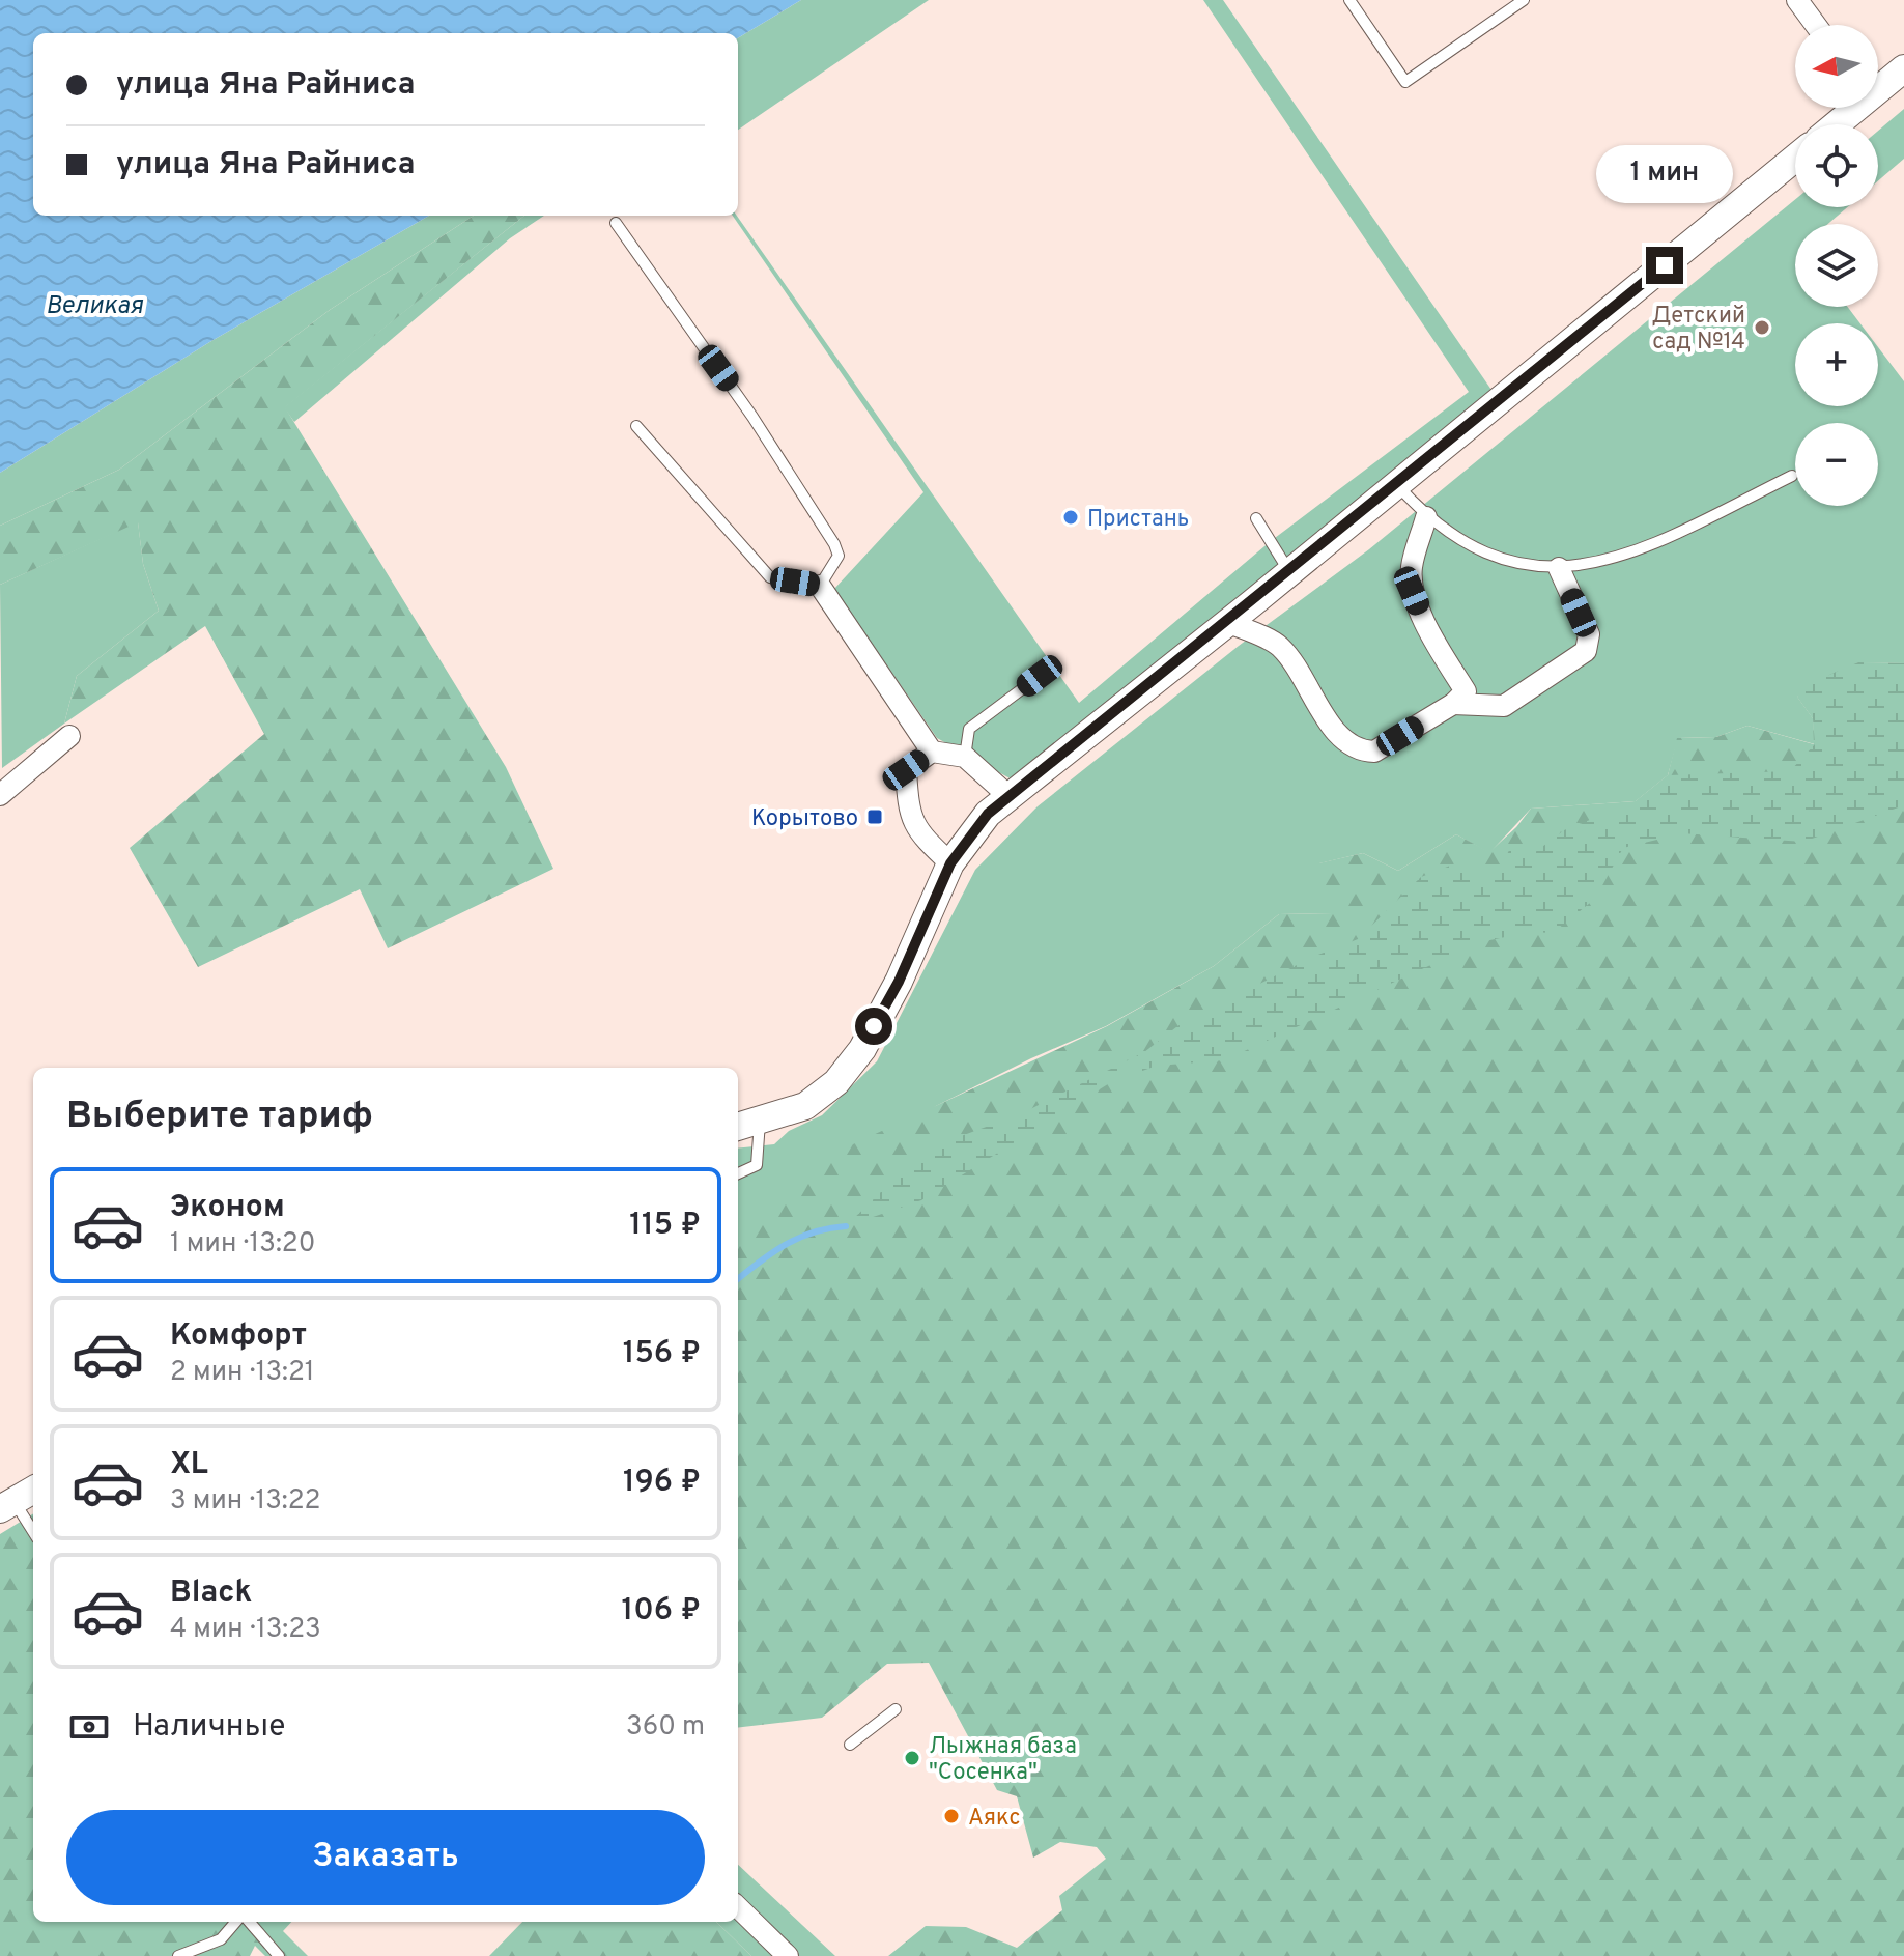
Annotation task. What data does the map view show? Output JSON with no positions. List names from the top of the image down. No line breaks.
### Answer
{"water":["Великая"],"places":{"other":["Детский сад №14","Пристань","Лыжная база \"Сосенка\"","Аякс"],"transit":["Корытово"]},"north":"left","page":{"map_buttons":["+","−"],"banner":["улица Яна Райниса","улица Яна Райниса"],"bubble":"1 мин","heading":"Выберите тариф","list":[{"name":"Эконом","note":"1 мин · 13:20","value":"115 ₽"},{"name":"Комфорт","note":"2 мин · 13:21","value":"156 ₽"},{"name":"XL","note":"3 мин · 13:22","value":"196 ₽"},{"name":"Black","note":"4 мин · 13:23","value":"106 ₽"}],"pay":["Наличные","360 m"],"buttons":"Заказать"}}
